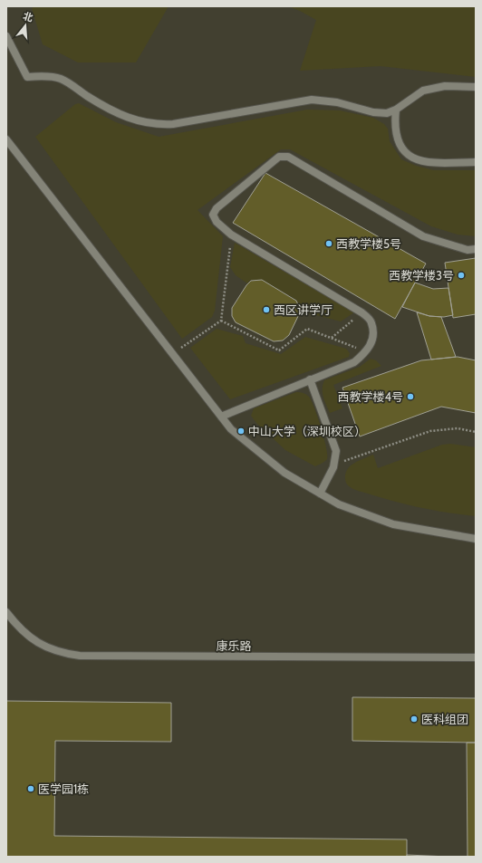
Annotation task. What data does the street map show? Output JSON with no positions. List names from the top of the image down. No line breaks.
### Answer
{"streets":{"lane":["康乐路"]},"places":["西教学楼5号","西教学楼3号","西区讲学厅","西教学楼4号","中山大学（深圳校区）","医科组团","医学园1栋"],"north":"top"}
